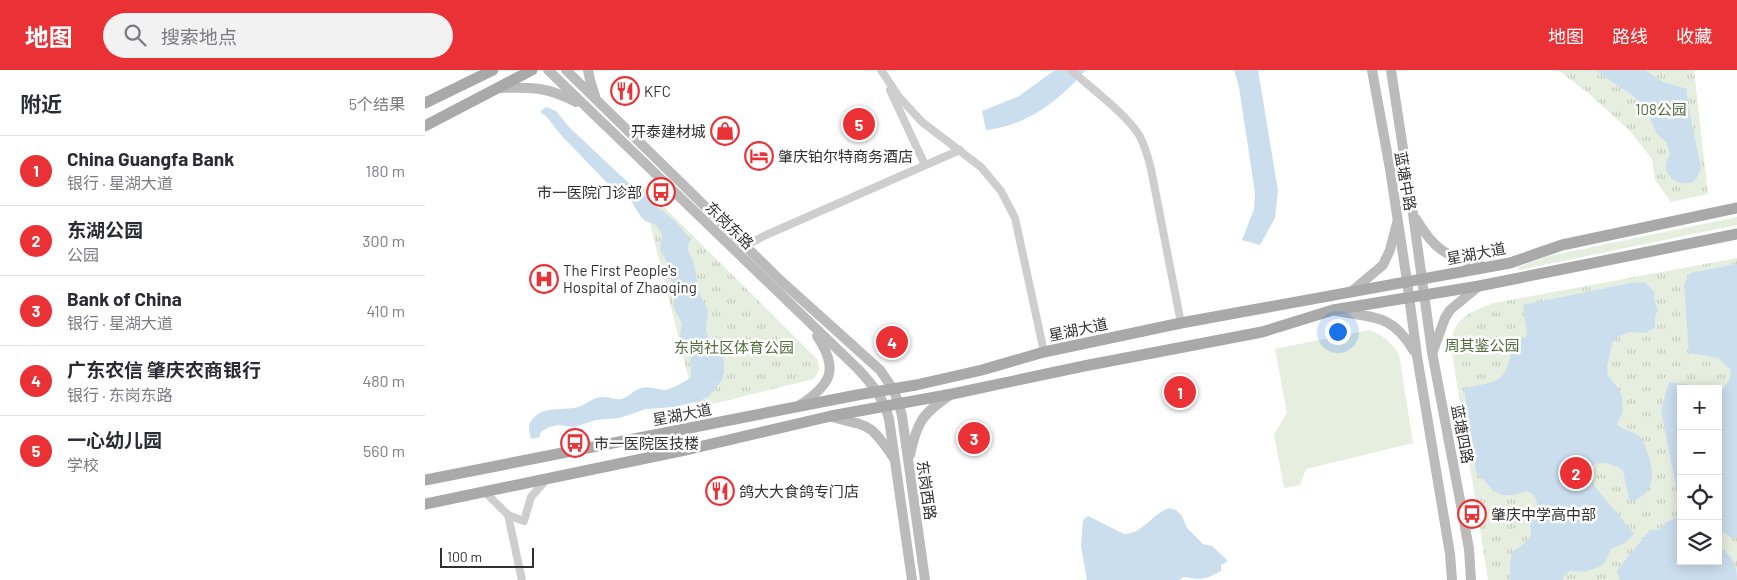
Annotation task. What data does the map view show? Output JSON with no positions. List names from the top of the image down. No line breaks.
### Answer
{"streets":{"main road":["蓝塘中路","东岗东路","星湖大道","蓝塘四路","东岗西路"]},"crossings":[["蓝塘中路","星湖大道"],["蓝塘中路","蓝塘四路"],["东岗东路","星湖大道"],["东岗东路","东岗西路"]],"parks":["108公园","周其鉴公园","东岗社区体育公园"],"places":{"restaurant":["KFC","鸽大大食鸽专门店"],"shop":["开泰建材城"],"hotel":["肇庆铂尔特商务酒店"],"bus stop":["市一医院门诊部","市一医院医技楼","肇庆中学高中部"],"hospital":["The First People's Hospital of Zhaoqing"]},"scale_bar":"100 m","page":{"header":"地图","search":"搜索地点","nav":["地图","路线","收藏"],"heading":["附近","5个结果"],"pins":["5","4","1","3","2"],"list":[{"mark":"1","name":"China Guangfa Bank","note":"银行 · 星湖大道","value":"180 m"},{"mark":"2","name":"东湖公园","note":"公园","value":"300 m"},{"mark":"3","name":"Bank of China","note":"银行 · 星湖大道","value":"410 m"},{"mark":"4","name":"广东农信 肇庆农商银行","note":"银行 · 东岗东路","value":"480 m"},{"mark":"5","name":"一心幼儿园","note":"学校","value":"560 m"}],"map_buttons":["+","−"],"scale":"100 m"}}
